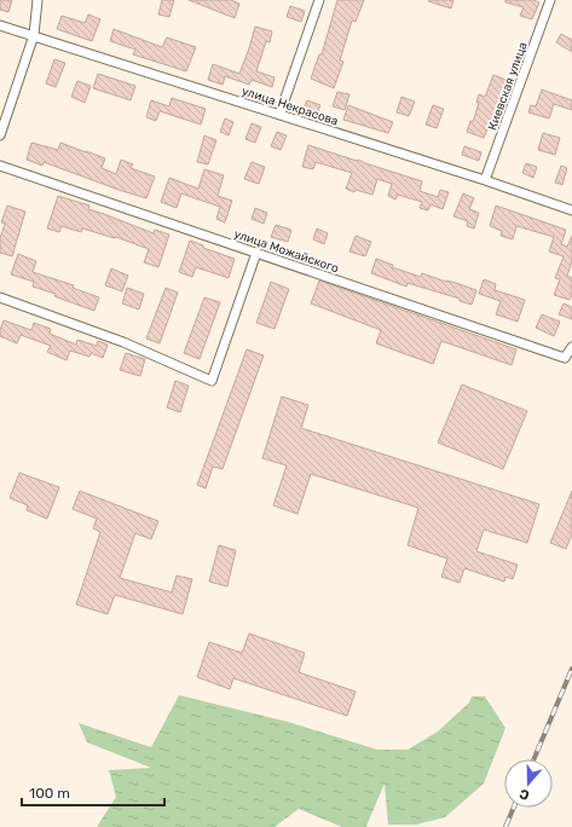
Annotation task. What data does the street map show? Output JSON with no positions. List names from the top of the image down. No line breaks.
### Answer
{"streets":{"street":["Киевская улица","улица Некрасова","улица Можайского"]},"crossings":[["Киевская улица","улица Некрасова"]],"scale_bar":"100 m","north":"bottom"}
